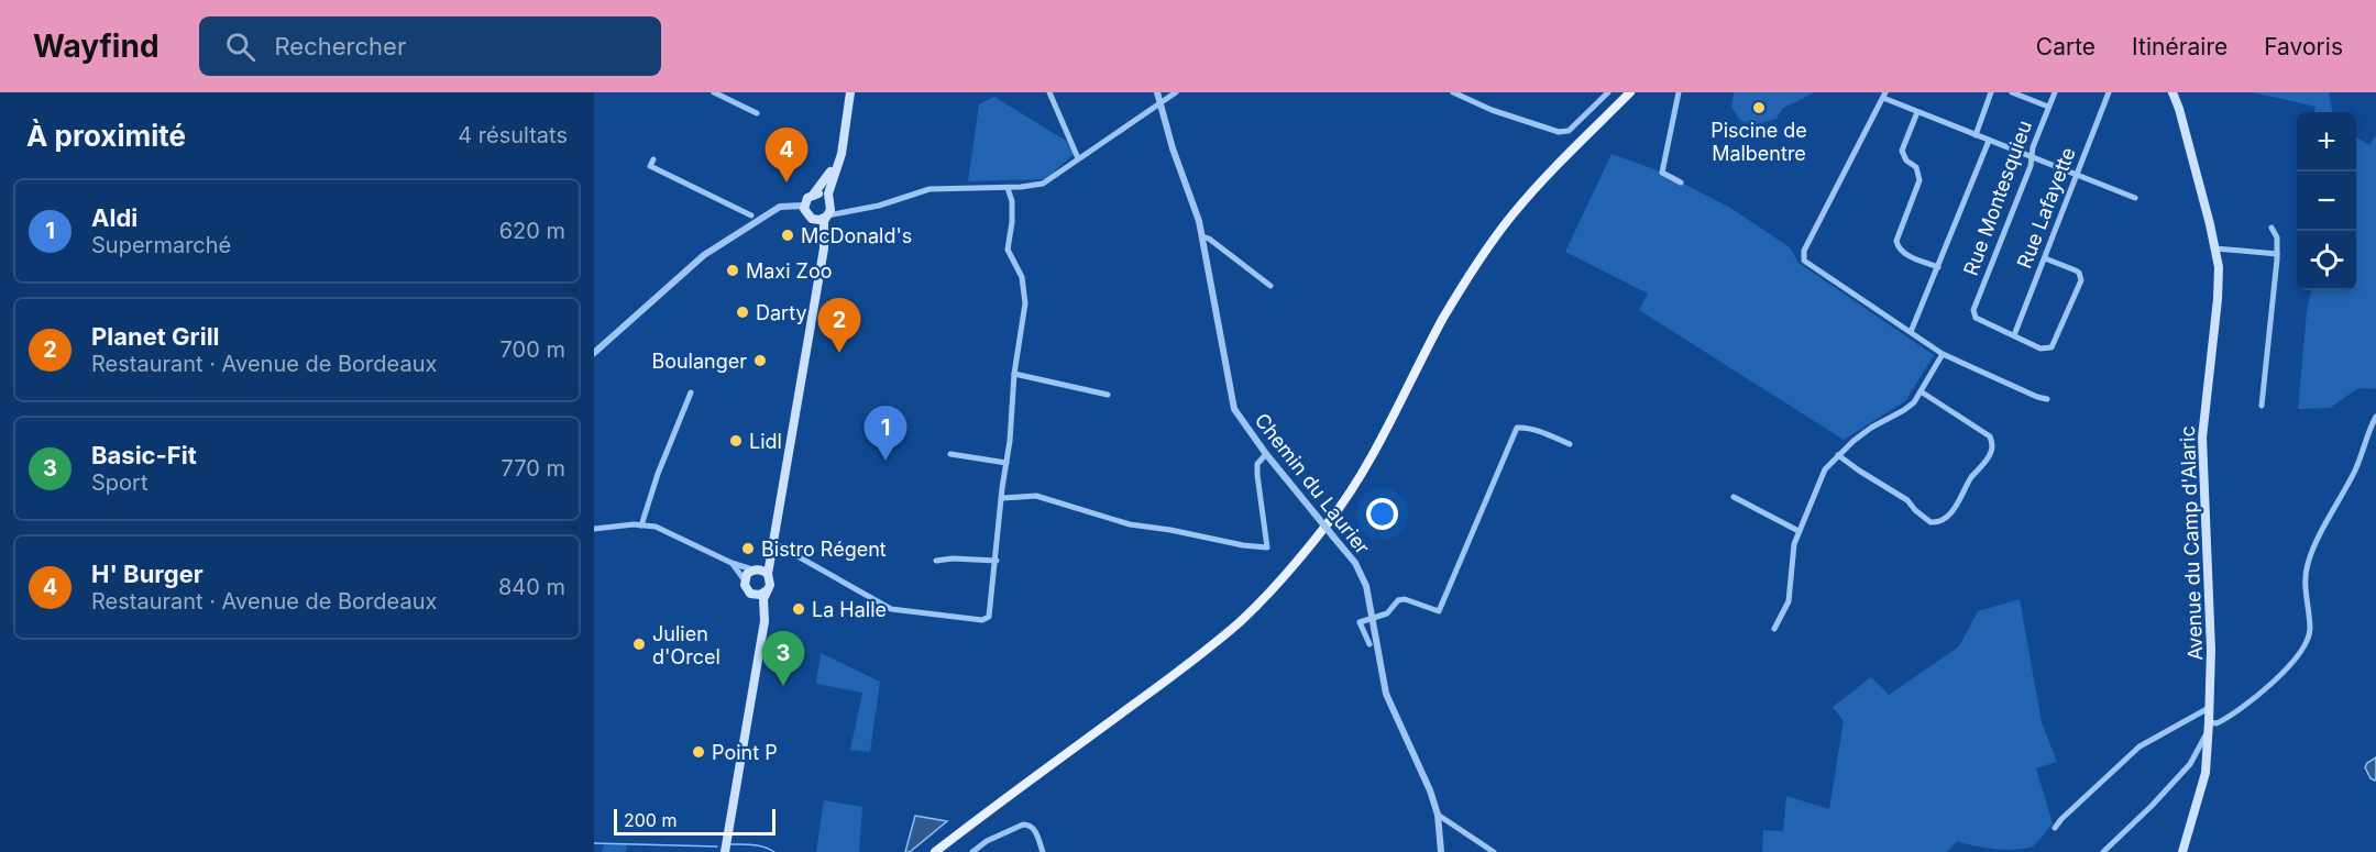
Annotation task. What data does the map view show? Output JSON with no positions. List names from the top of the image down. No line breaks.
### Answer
{"streets":{"main road":["Avenue du Camp d'Alaric"],"street":["Rue Montesquieu","Rue Lafayette","Chemin du Laurier"]},"crossings":[["Rue Montesquieu","Rue Lafayette"]],"places":["Piscine de Malbentre","McDonald's","Maxi Zoo","Darty","Boulanger","Lidl","Bistro Régent","La Halle","Julien d'Orcel","Point P"],"scale_bar":"200 m","page":{"header":"Wayfind","search":"Rechercher","nav":["Carte","Itinéraire","Favoris"],"heading":["À proximité","4 résultats"],"map_buttons":["+","−"],"pins":["4","2","1","3"],"list":[{"mark":"1","name":"Aldi","note":"Supermarché","value":"620 m"},{"mark":"2","name":"Planet Grill","note":"Restaurant · Avenue de Bordeaux","value":"700 m"},{"mark":"3","name":"Basic-Fit","note":"Sport","value":"770 m"},{"mark":"4","name":"H' Burger","note":"Restaurant · Avenue de Bordeaux","value":"840 m"}],"scale":"200 m"}}
